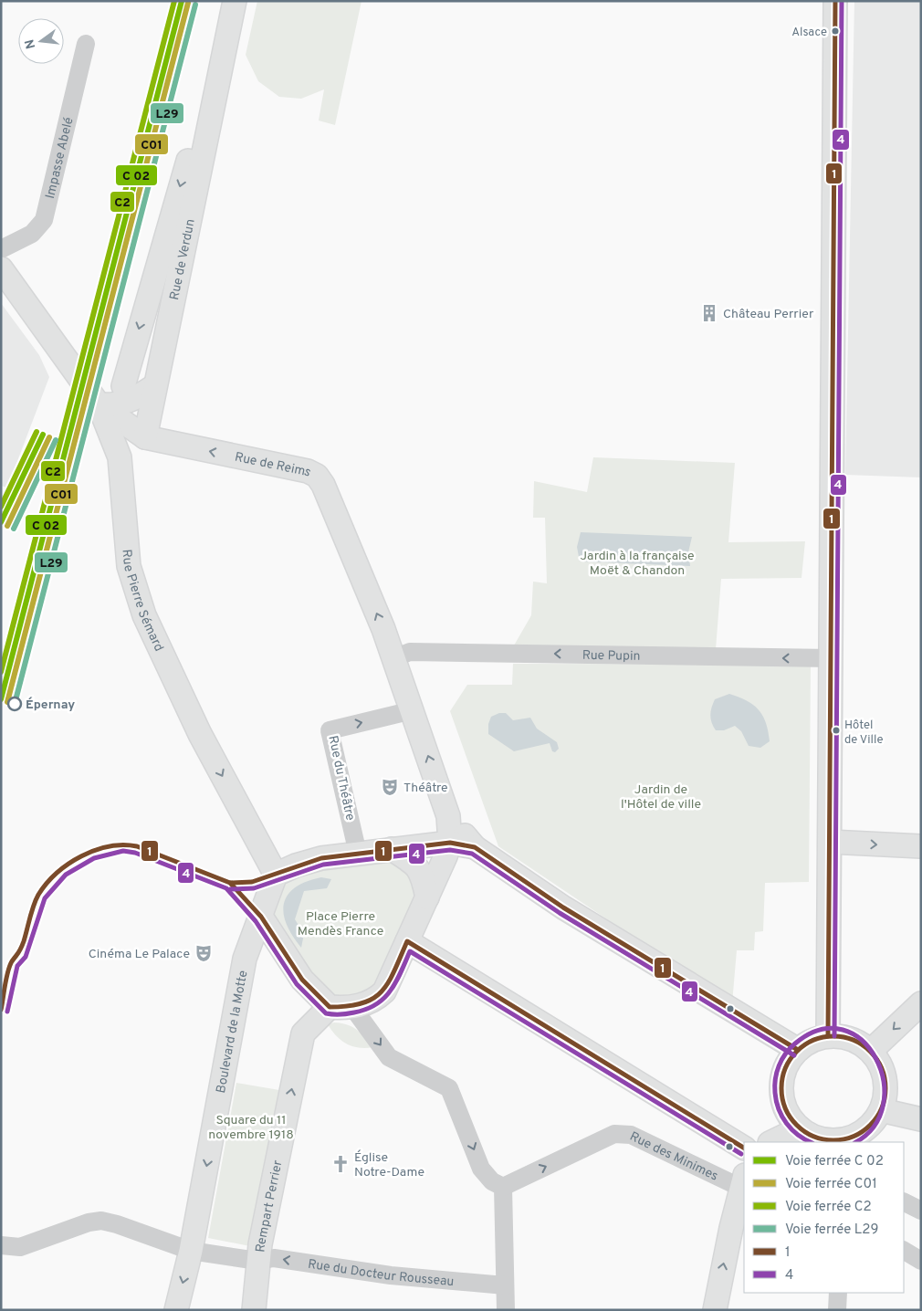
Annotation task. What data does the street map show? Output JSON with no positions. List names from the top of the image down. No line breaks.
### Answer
{"streets":{"main road":["Rue de Verdun","Rue de Reims","Rue Pierre Sémard","Boulevard de la Motte","Rempart Perrier"],"street":["Impasse Abelé","Rue Pupin","Rue du Théâtre","Rue des Minimes","Rue du Docteur Rousseau"]},"crossings":[["Rue de Verdun","Rue de Reims"],["Rue de Reims","Rue Pierre Sémard"],["Rue de Reims","Rue Pupin"],["Rue de Reims","Rue du Théâtre"],["Rue Pierre Sémard","Rue du Théâtre"],["Rue Pierre Sémard","Boulevard de la Motte"],["Rue Pierre Sémard","Rempart Perrier"],["Rue du Théâtre","Boulevard de la Motte"],["Rue du Théâtre","Rempart Perrier"],["Boulevard de la Motte","Rempart Perrier"],["Boulevard de la Motte","Rue du Docteur Rousseau"],["Rempart Perrier","Rue du Docteur Rousseau"]],"one_way":["Rue de Reims","Rue Pupin","Boulevard de la Motte","Rue des Minimes","Rempart Perrier","Rue du Docteur Rousseau"],"parks":["Jardin à la française Moët & Chandon","Jardin de l'Hôtel de ville","Place Pierre Mendès France","Square du 11 novembre 1918"],"places":{"other":["Alsace","Épernay","Hôtel de Ville"],"building":["Château Perrier"],"theatre":["Théâtre","Cinéma Le Palace"],"church":["Église Notre-Dame"]},"lines":["rail line C2","transit line 1","transit line 4","rail line C01","rail line L29"],"legend":["Voie ferrée C 02","Voie ferrée C01","Voie ferrée C2","Voie ferrée L29","1","4"],"north":"left"}
